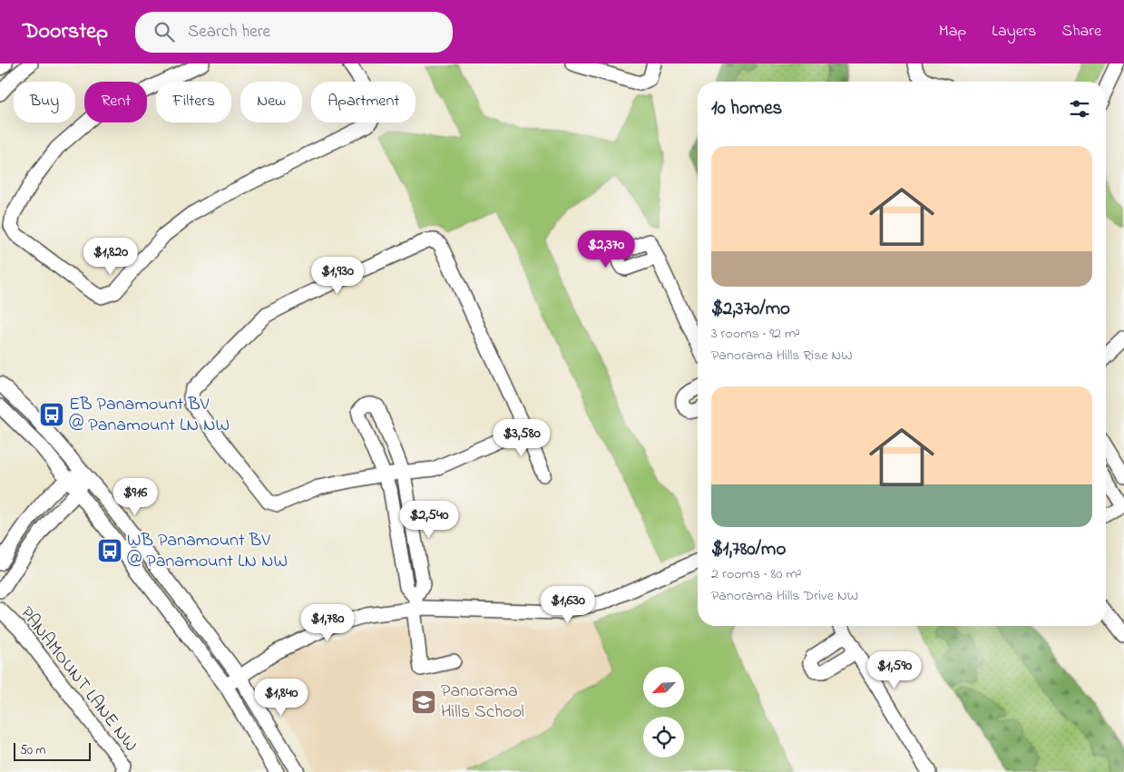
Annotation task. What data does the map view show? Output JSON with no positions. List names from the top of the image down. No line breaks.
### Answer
{"streets":{"street":["PANAMOUNT LANE NW"]},"places":{"bus stop":["EB Panamount BV @ Panamount LN NW","WB Panamount BV @ Panamount LN NW"],"school or university":["Panorama Hills School"]},"scale_bar":"50 m","north":"bottom left","page":{"header":"Doorstep","search":"Search here","nav":["Map","Layers","Share"],"chip":["Buy","Rent","Filters","New","Apartment"],"heading":"10 homes","list":[{"name":"$2,370/mo","note":"3 rooms · 92 m² · Panorama Hills Rise NW"},{"name":"$1,780/mo","note":"2 rooms · 80 m² · Panorama Hills Drive NW"}],"price":["$2,370","$1,820","$1,930","$3,580","$916","$2,540","$1,630","$1,780","$1,590","$1,840"],"scale":"50 m"}}
